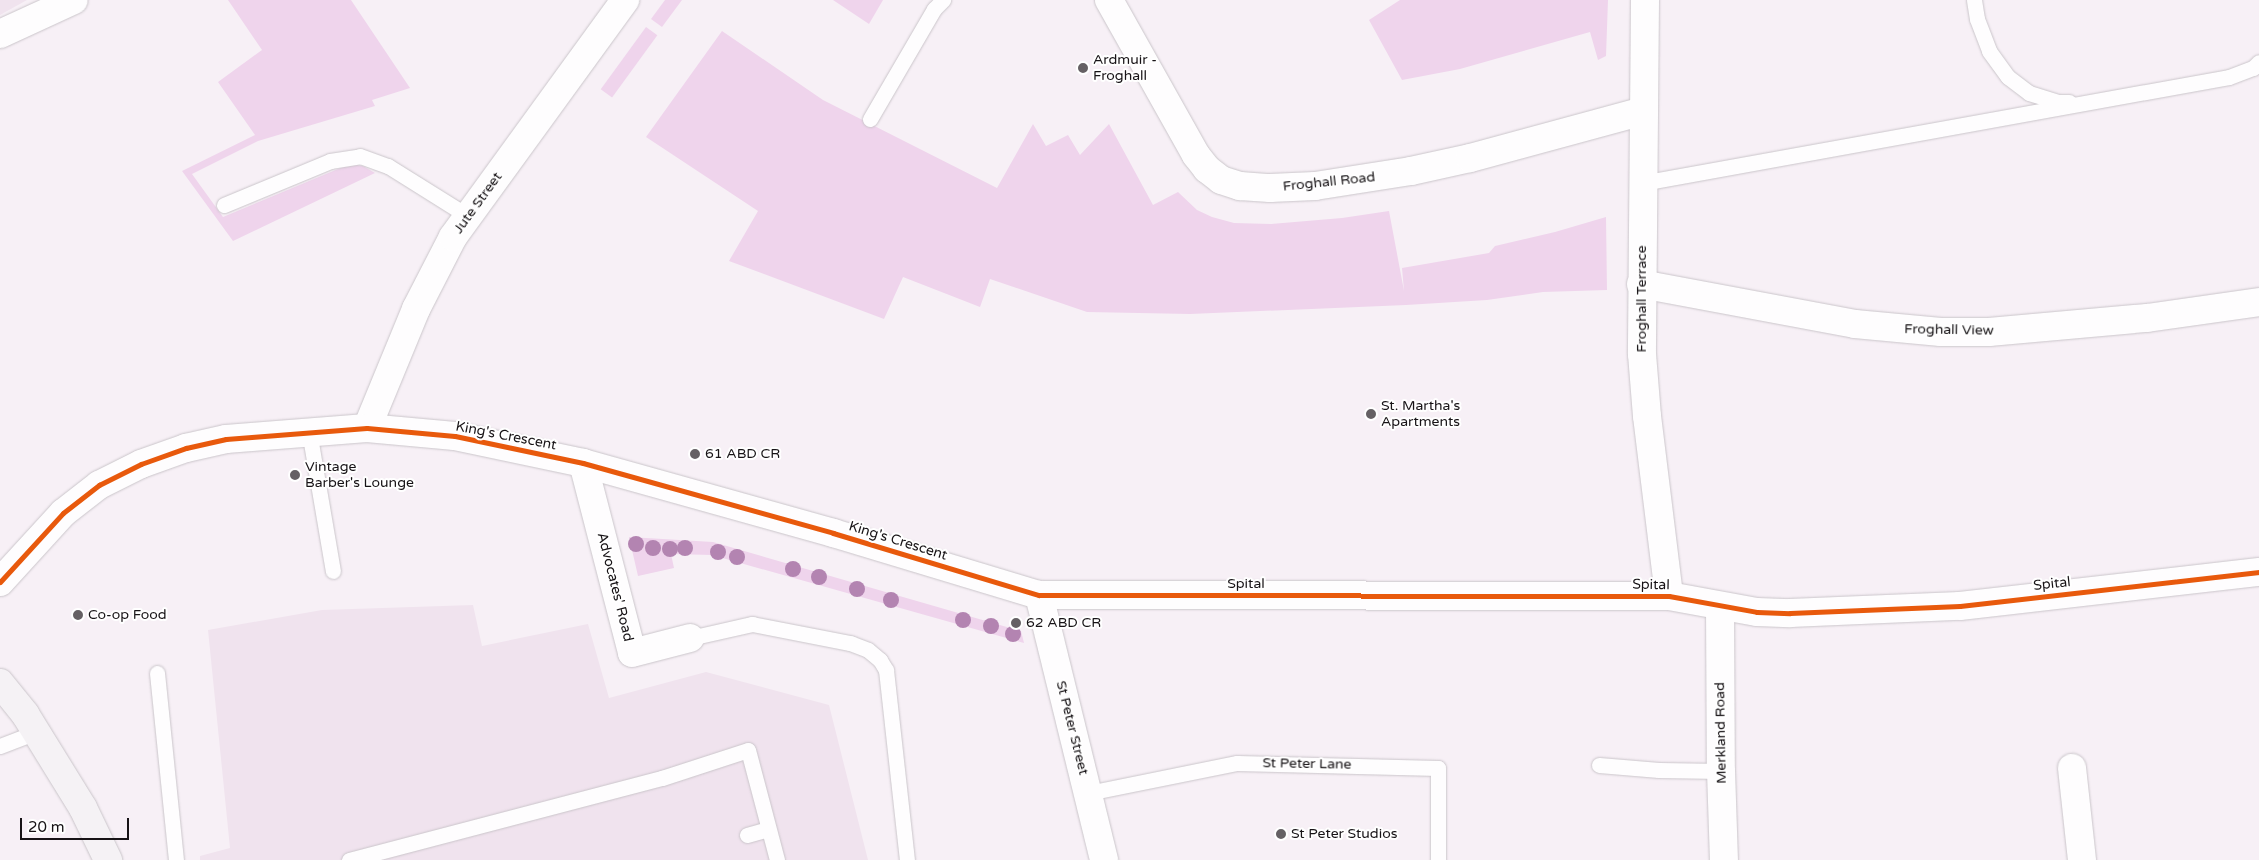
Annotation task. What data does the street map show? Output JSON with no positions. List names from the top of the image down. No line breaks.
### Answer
{"streets":{"street":["Froghall Road","Jute Street","Froghall Terrace","Froghall View","King's Crescent","Spital","Advocates' Road","St Peter Street","Merkland Road"],"lane":["St Peter Lane"]},"crossings":[["Froghall Road","Froghall Terrace"],["Jute Street","King's Crescent"],["Froghall Terrace","Froghall View"],["Froghall Terrace","Spital"],["King's Crescent","Spital"],["King's Crescent","Advocates' Road"],["King's Crescent","St Peter Street"],["Spital","St Peter Street"],["Spital","Merkland Road"],["St Peter Street","St Peter Lane"]],"places":["Ardmuir - Froghall","St. Martha's Apartments","61 ABD CR","Vintage Barber's Lounge","Co-op Food","62 ABD CR","St Peter Studios"],"scale_bar":"20 m"}
